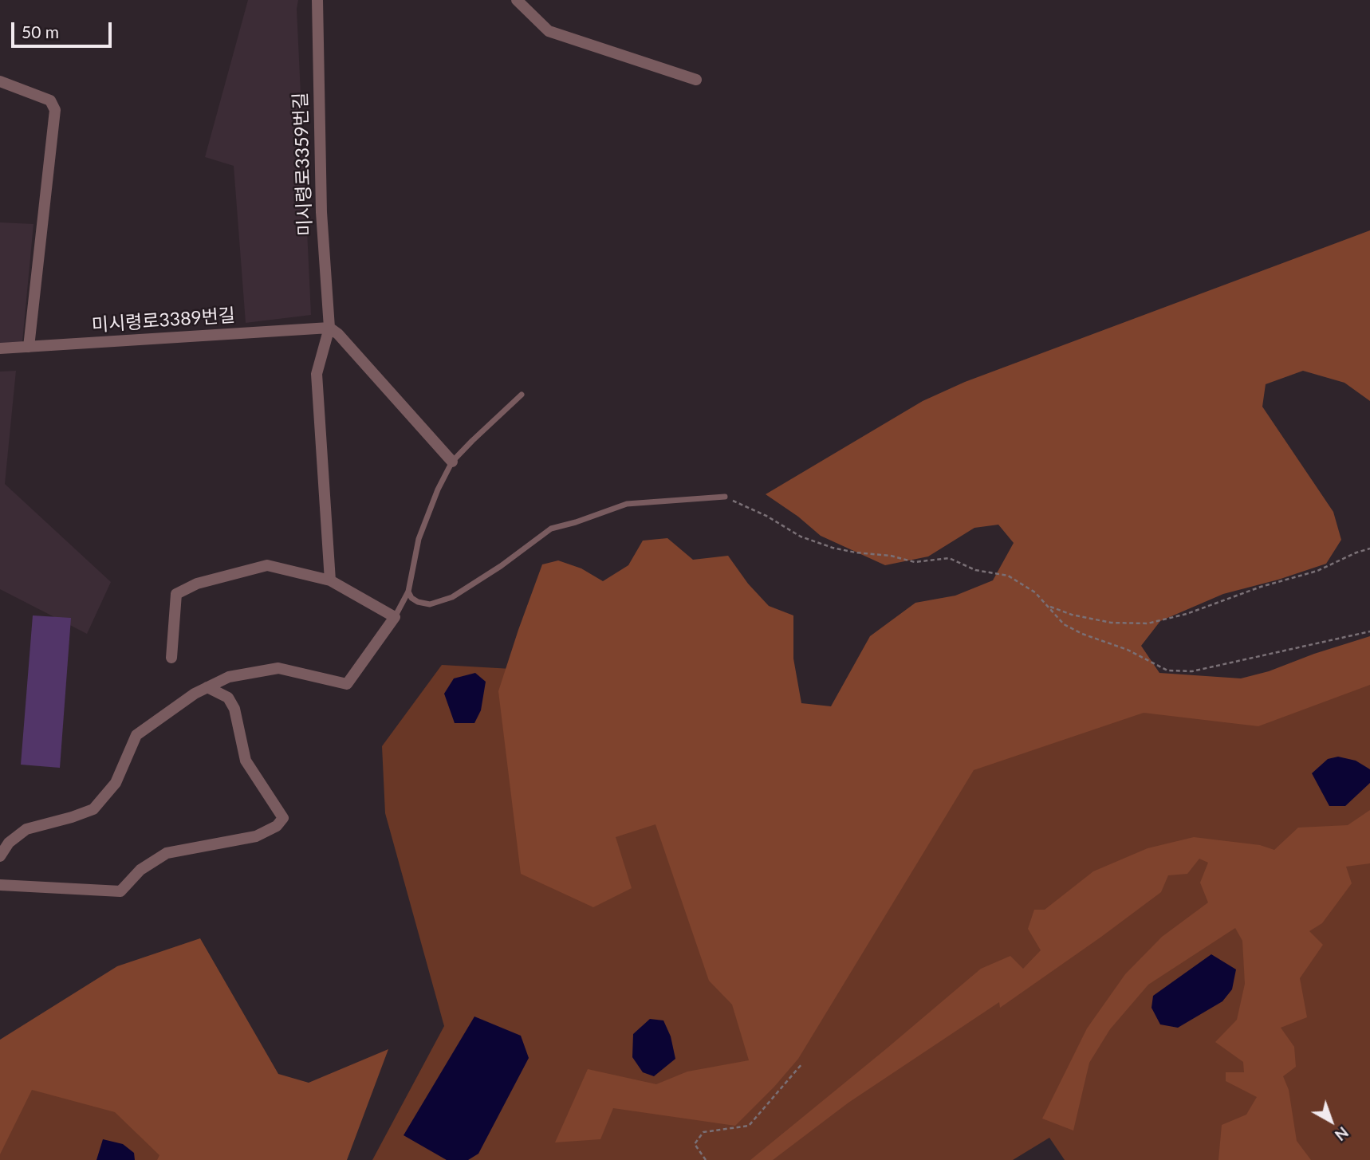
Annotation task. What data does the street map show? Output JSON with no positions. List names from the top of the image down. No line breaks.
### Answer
{"streets":{"street":["미시령로3359번길","미시령로3389번길"]},"crossings":[["미시령로3359번길","미시령로3389번길"]],"scale_bar":"50 m","north":"bottom right"}
